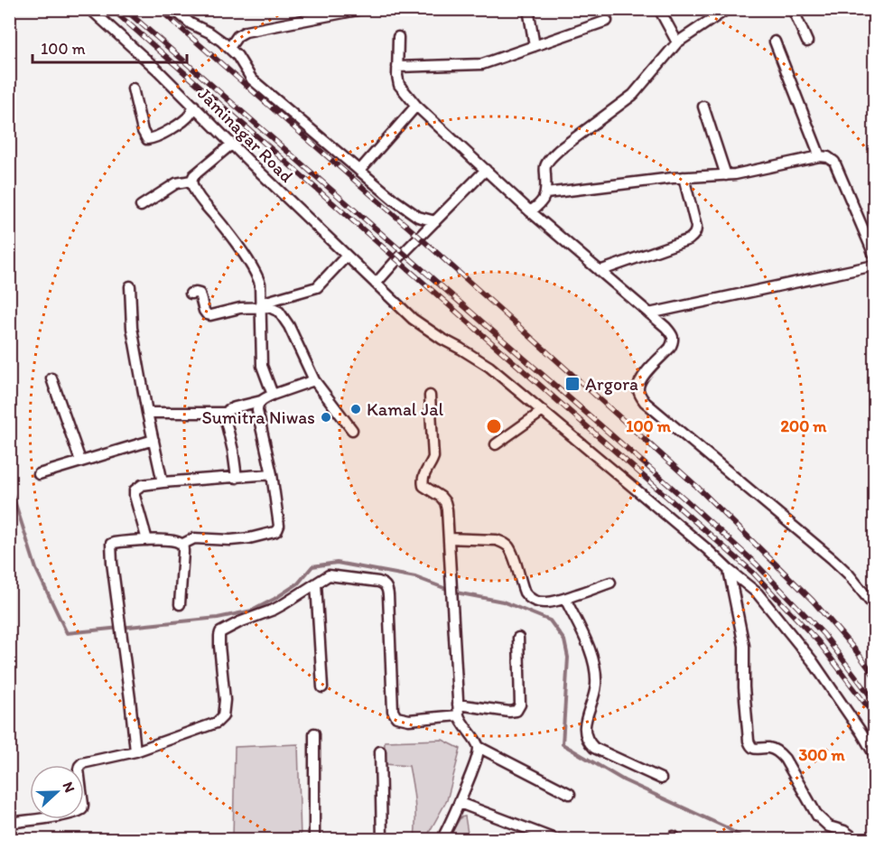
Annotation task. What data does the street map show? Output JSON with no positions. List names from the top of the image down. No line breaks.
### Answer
{"streets":{"street":["Jaminagar Road"]},"places":{"transit":["Argora"],"other":["Kamal Jal","Sumitra Niwas"]},"scale_bar":"100 m","north":"right","rings":["100 m","200 m","300 m"]}
